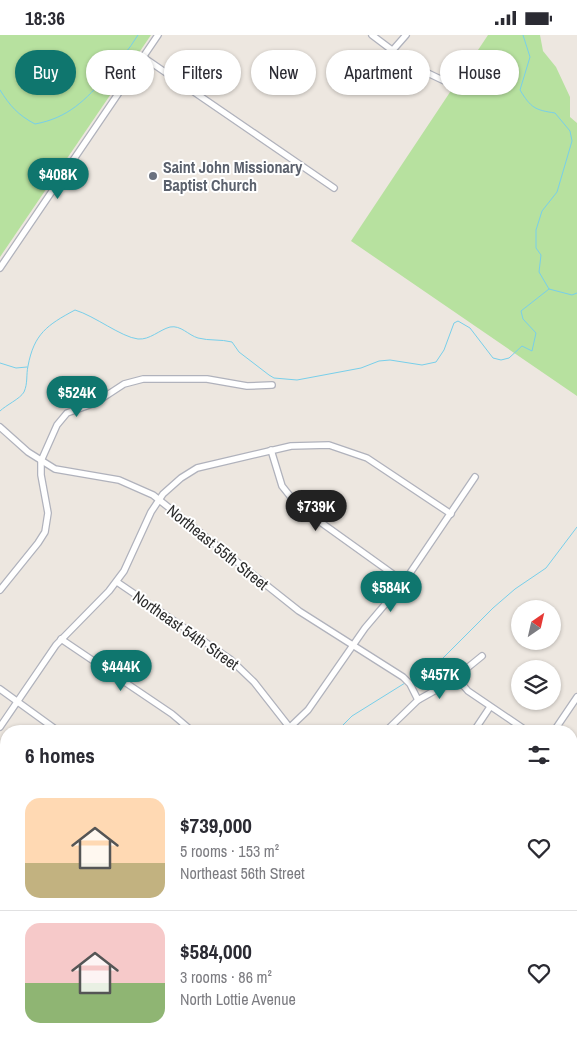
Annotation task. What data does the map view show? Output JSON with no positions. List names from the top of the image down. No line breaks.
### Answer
{"streets":{"street":["Northeast 55th Street","Northeast 54th Street"]},"places":["Saint John Missionary Baptist Church"],"north":"top right","page":{"status":"18:36","chip":["Buy","Rent","Filters","New","Apartment","House"],"price":["$408K","$524K","$739K","$584K","$444K","$457K"],"heading":"6 homes","list":[{"name":"$739,000","note":"5 rooms · 153 m² · Northeast 56th Street"},{"name":"$584,000","note":"3 rooms · 86 m² · North Lottie Avenue"}]}}
